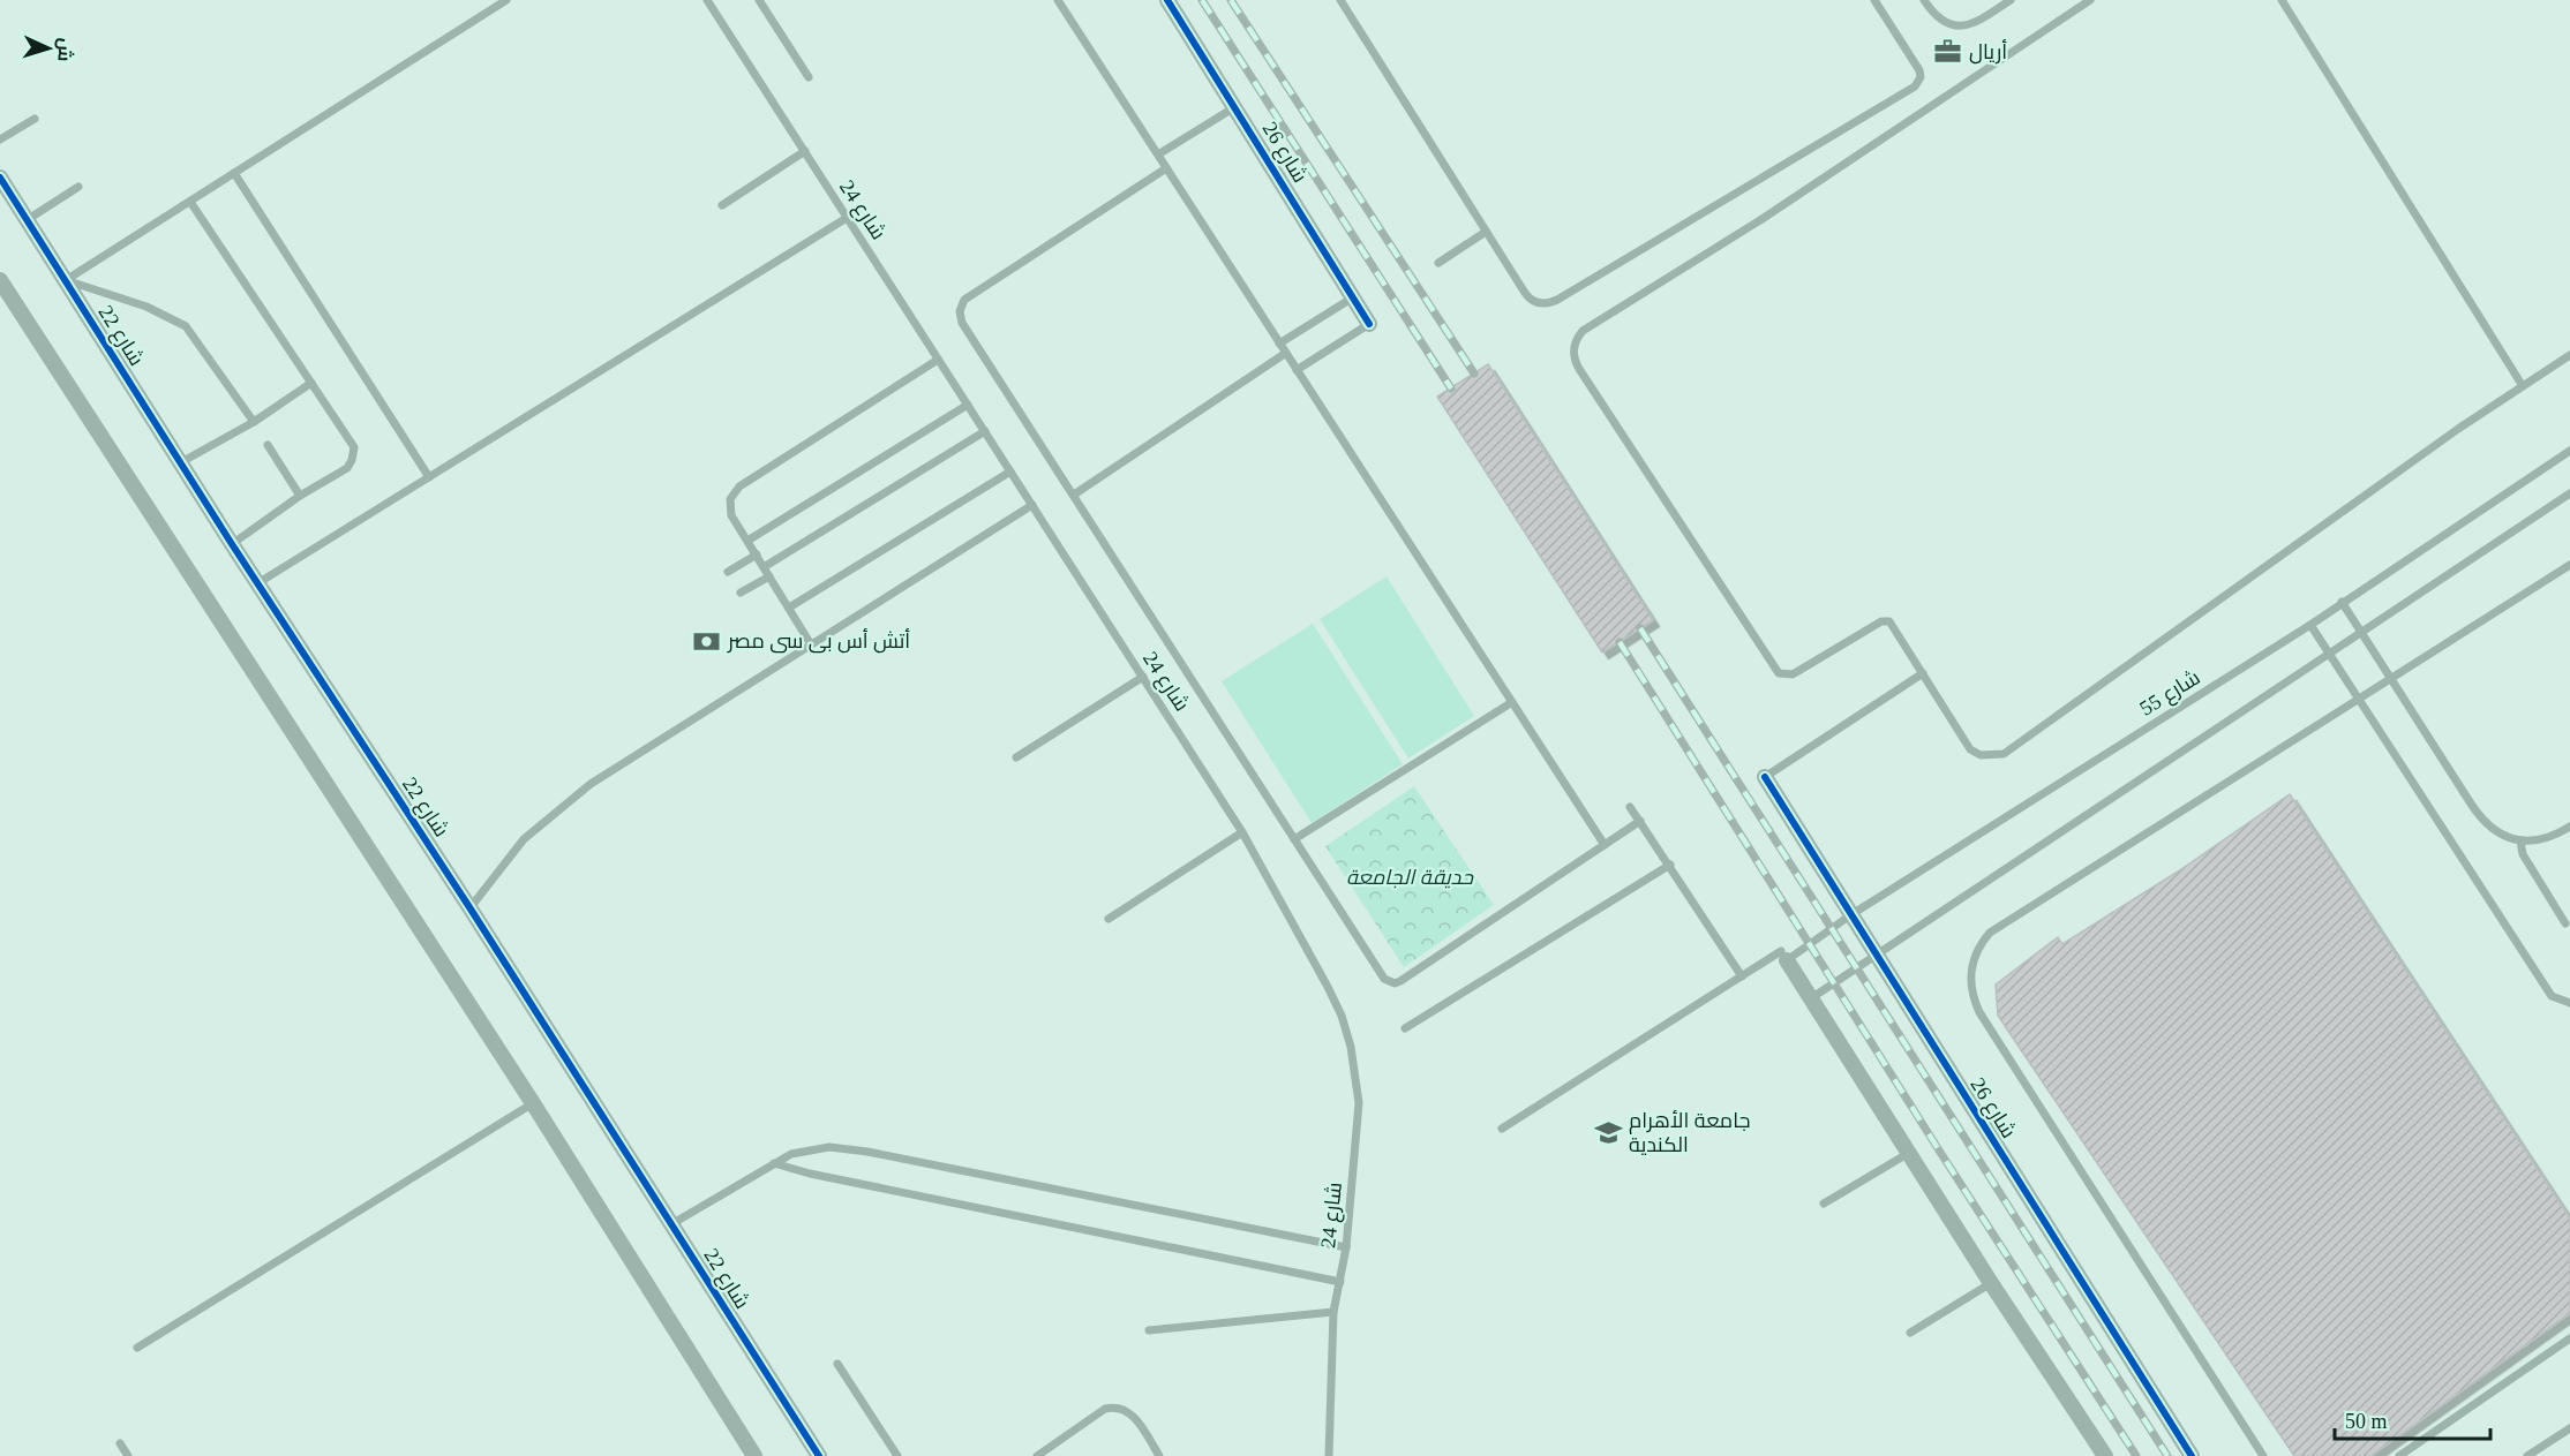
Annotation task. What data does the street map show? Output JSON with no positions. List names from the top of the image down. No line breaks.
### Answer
{"streets":{"street":["شارع 26","شارع 22"],"lane":["شارع 24","شارع 55"]},"crossings":[["شارع 26","شارع 55"]],"parks":["حديقة الجامعة"],"places":{"office":["أريال"],"bank":["أتش أس بى سى مصر"],"school or university":["جامعة الأهرام الكندية"]},"scale_bar":"50 m","north":"right"}
